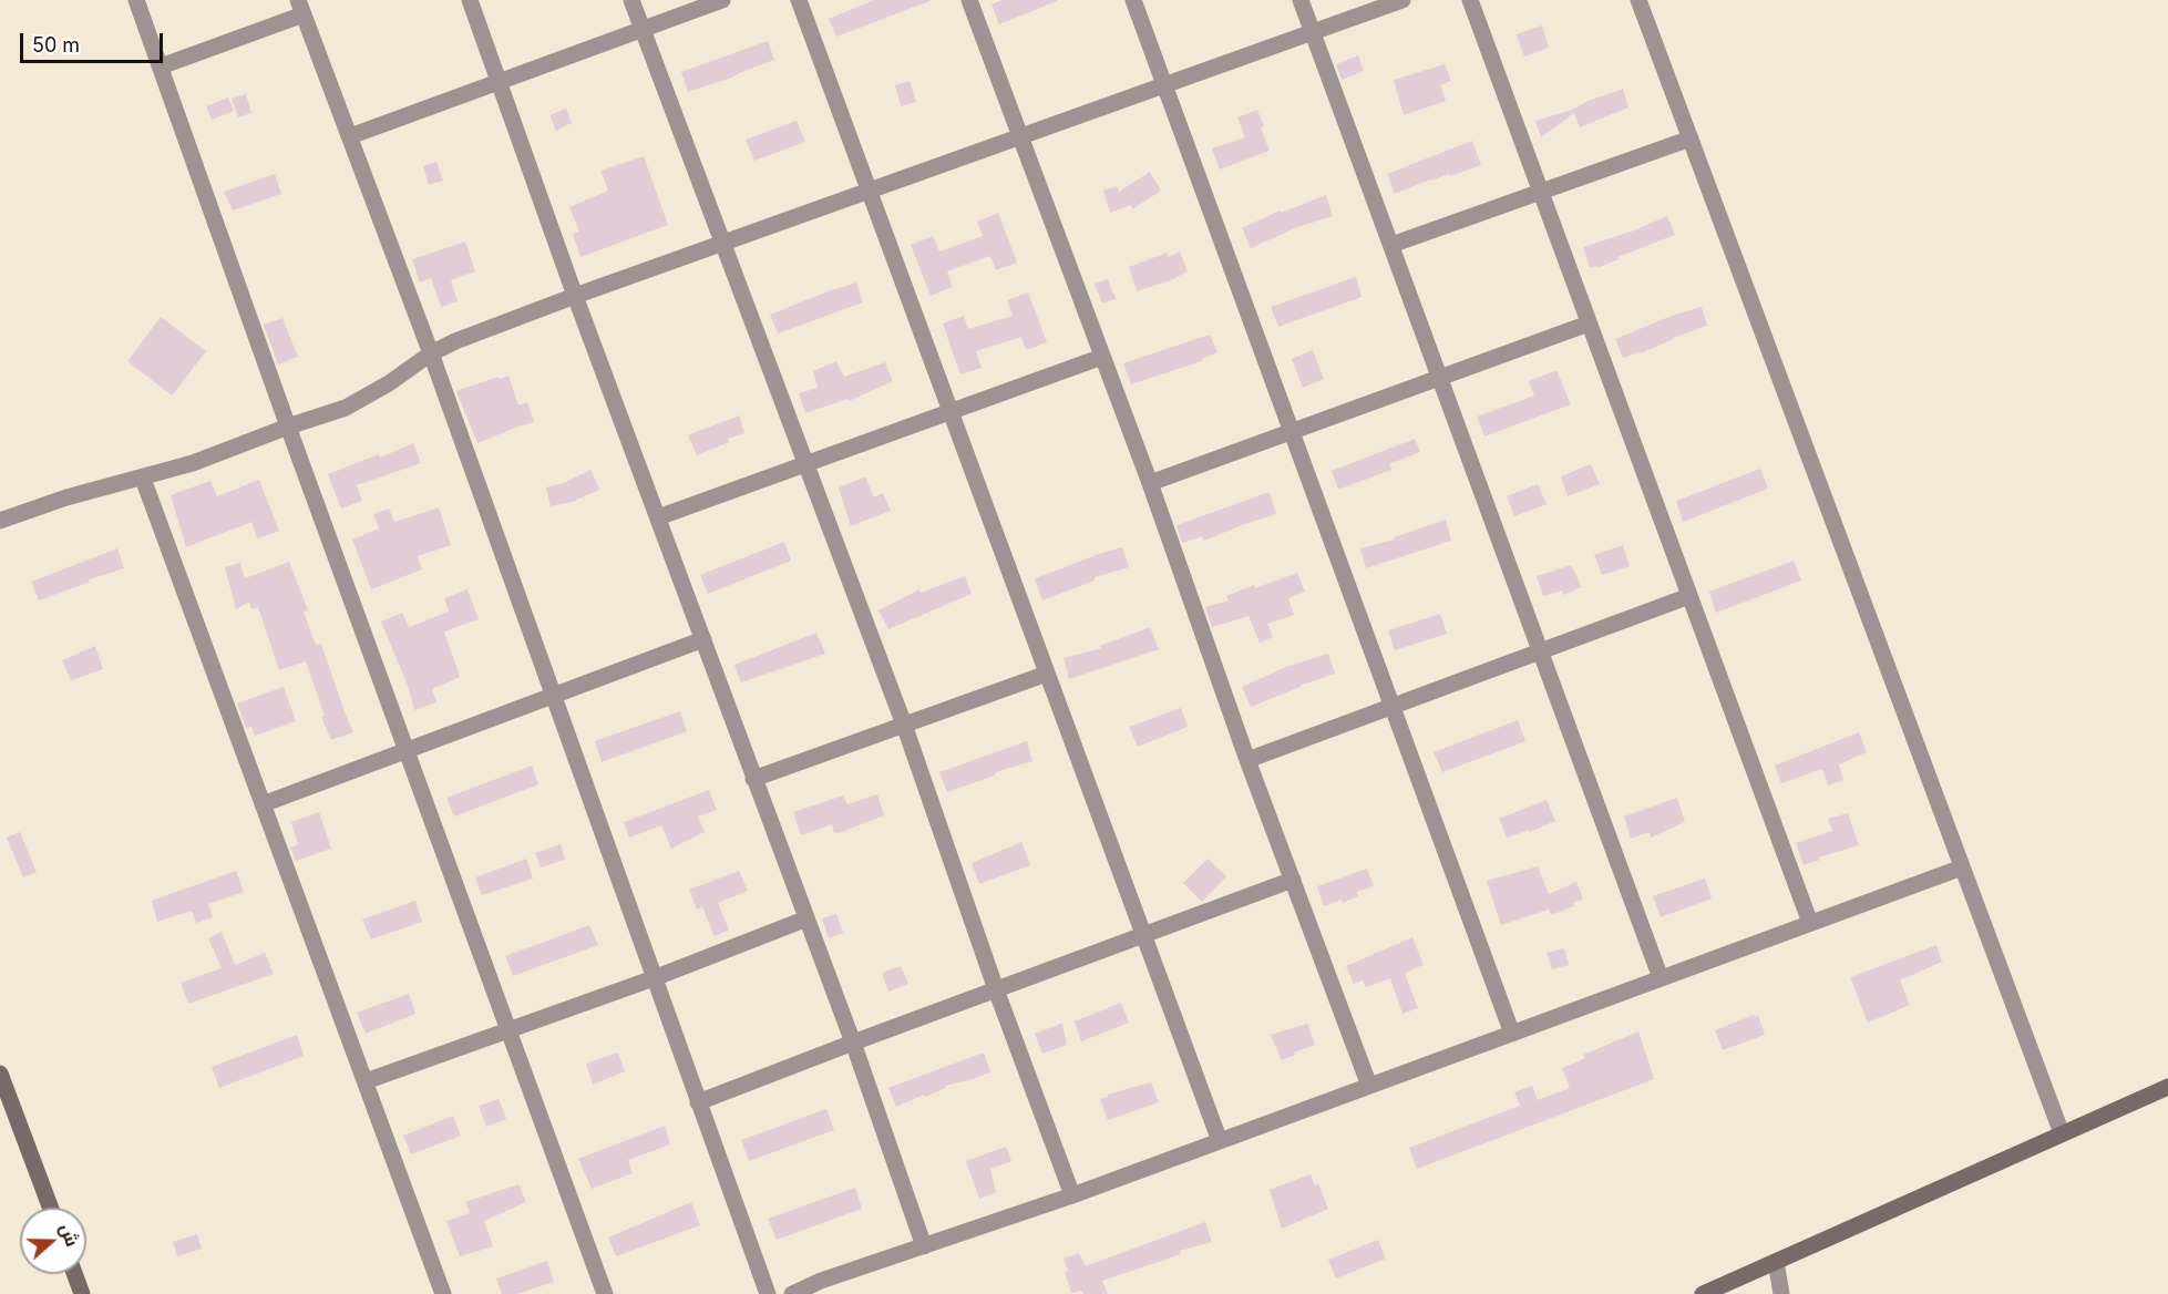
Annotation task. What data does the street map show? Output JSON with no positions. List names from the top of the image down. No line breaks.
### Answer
{"scale_bar":"50 m","north":"right"}
